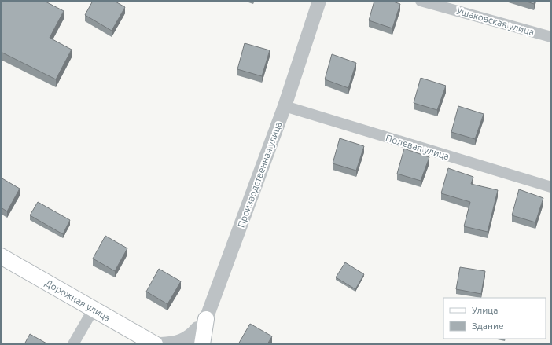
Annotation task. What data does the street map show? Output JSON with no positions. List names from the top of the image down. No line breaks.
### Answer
{"streets":{"main road":["Дорожная улица"],"street":["Ушаковская улица","Полевая улица","Производственная улица"]},"crossings":[["Полевая улица","Производственная улица"]],"legend":["Улица","Здание"]}
